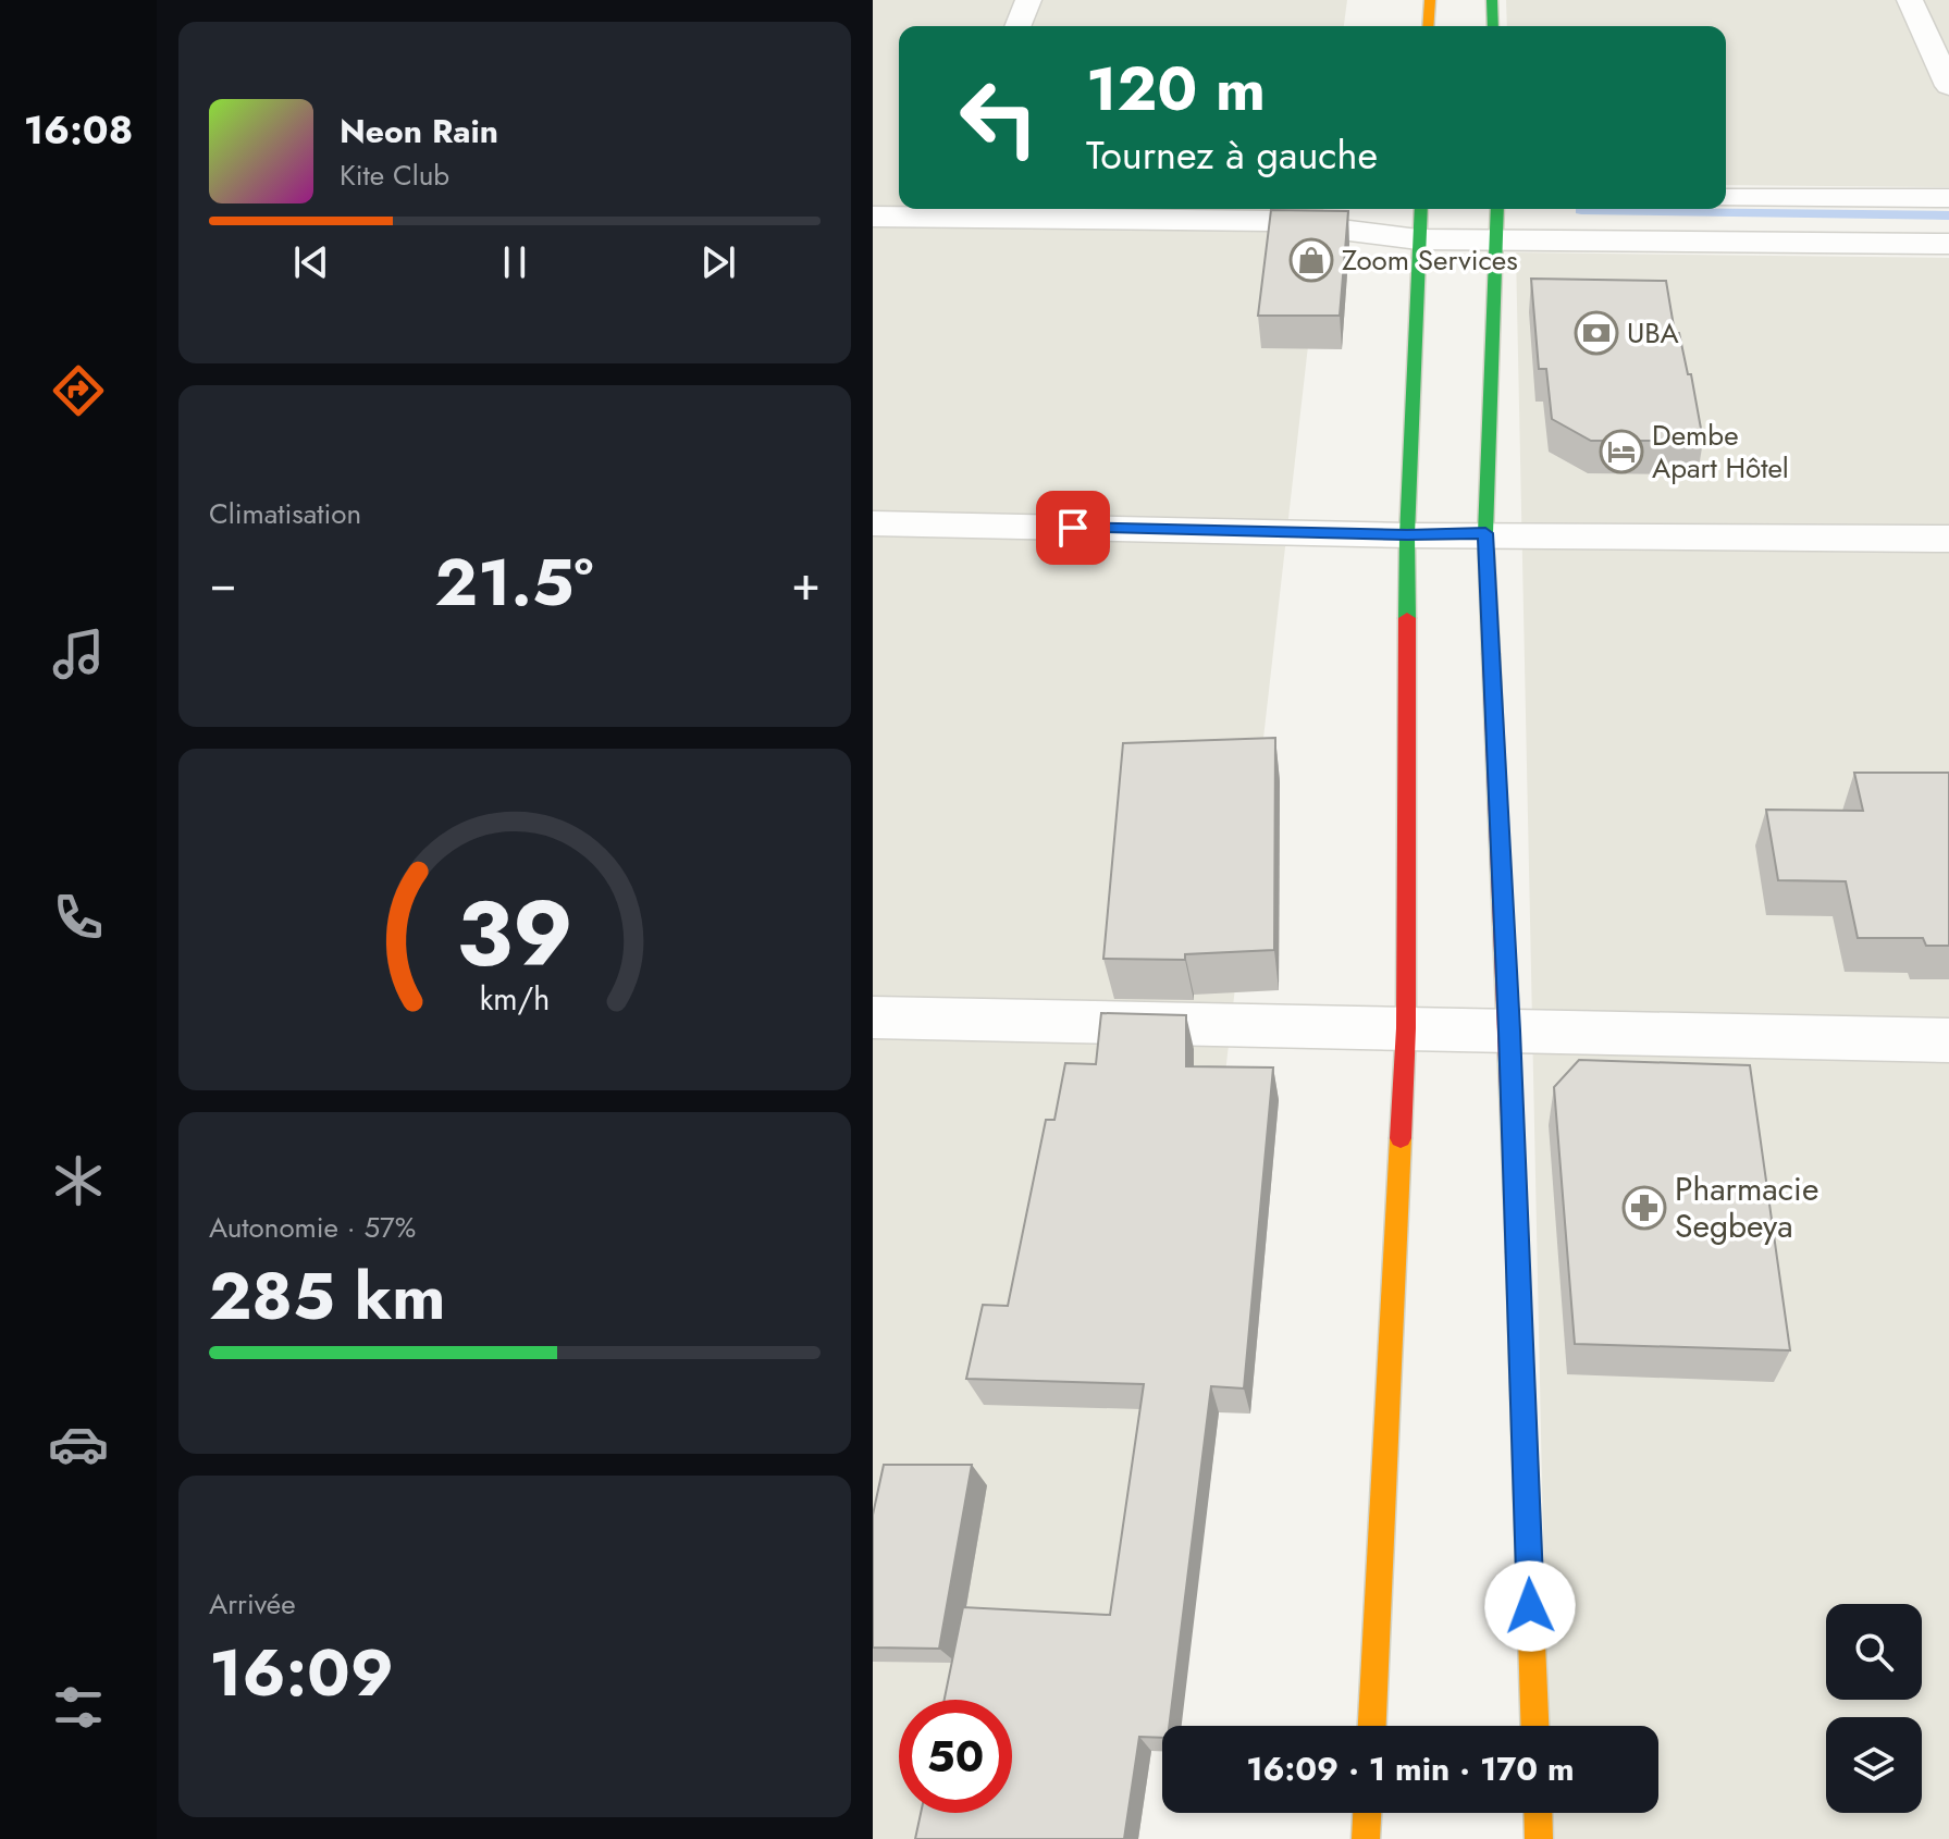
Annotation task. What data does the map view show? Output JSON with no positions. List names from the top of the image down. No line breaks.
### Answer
{"places":{"shop":["Zoom Services"],"bank":["UBA"],"hotel":["Dembe Apart Hôtel"],"pharmacy":["Pharmacie Segbeya"]},"page":{"tabs":"16:08","turn":["120 m","Tournez à gauche"],"song":["Neon Rain","Kite Club"],"tile":["Climatisation",["Autonomie · 57%","285 km"],["Arrivée","16:09"]],"heat":["−","21.5°","+"],"limit":"50","trip":"16:09 · 1 min · 170 m","gauge":["39","km/h"]}}
